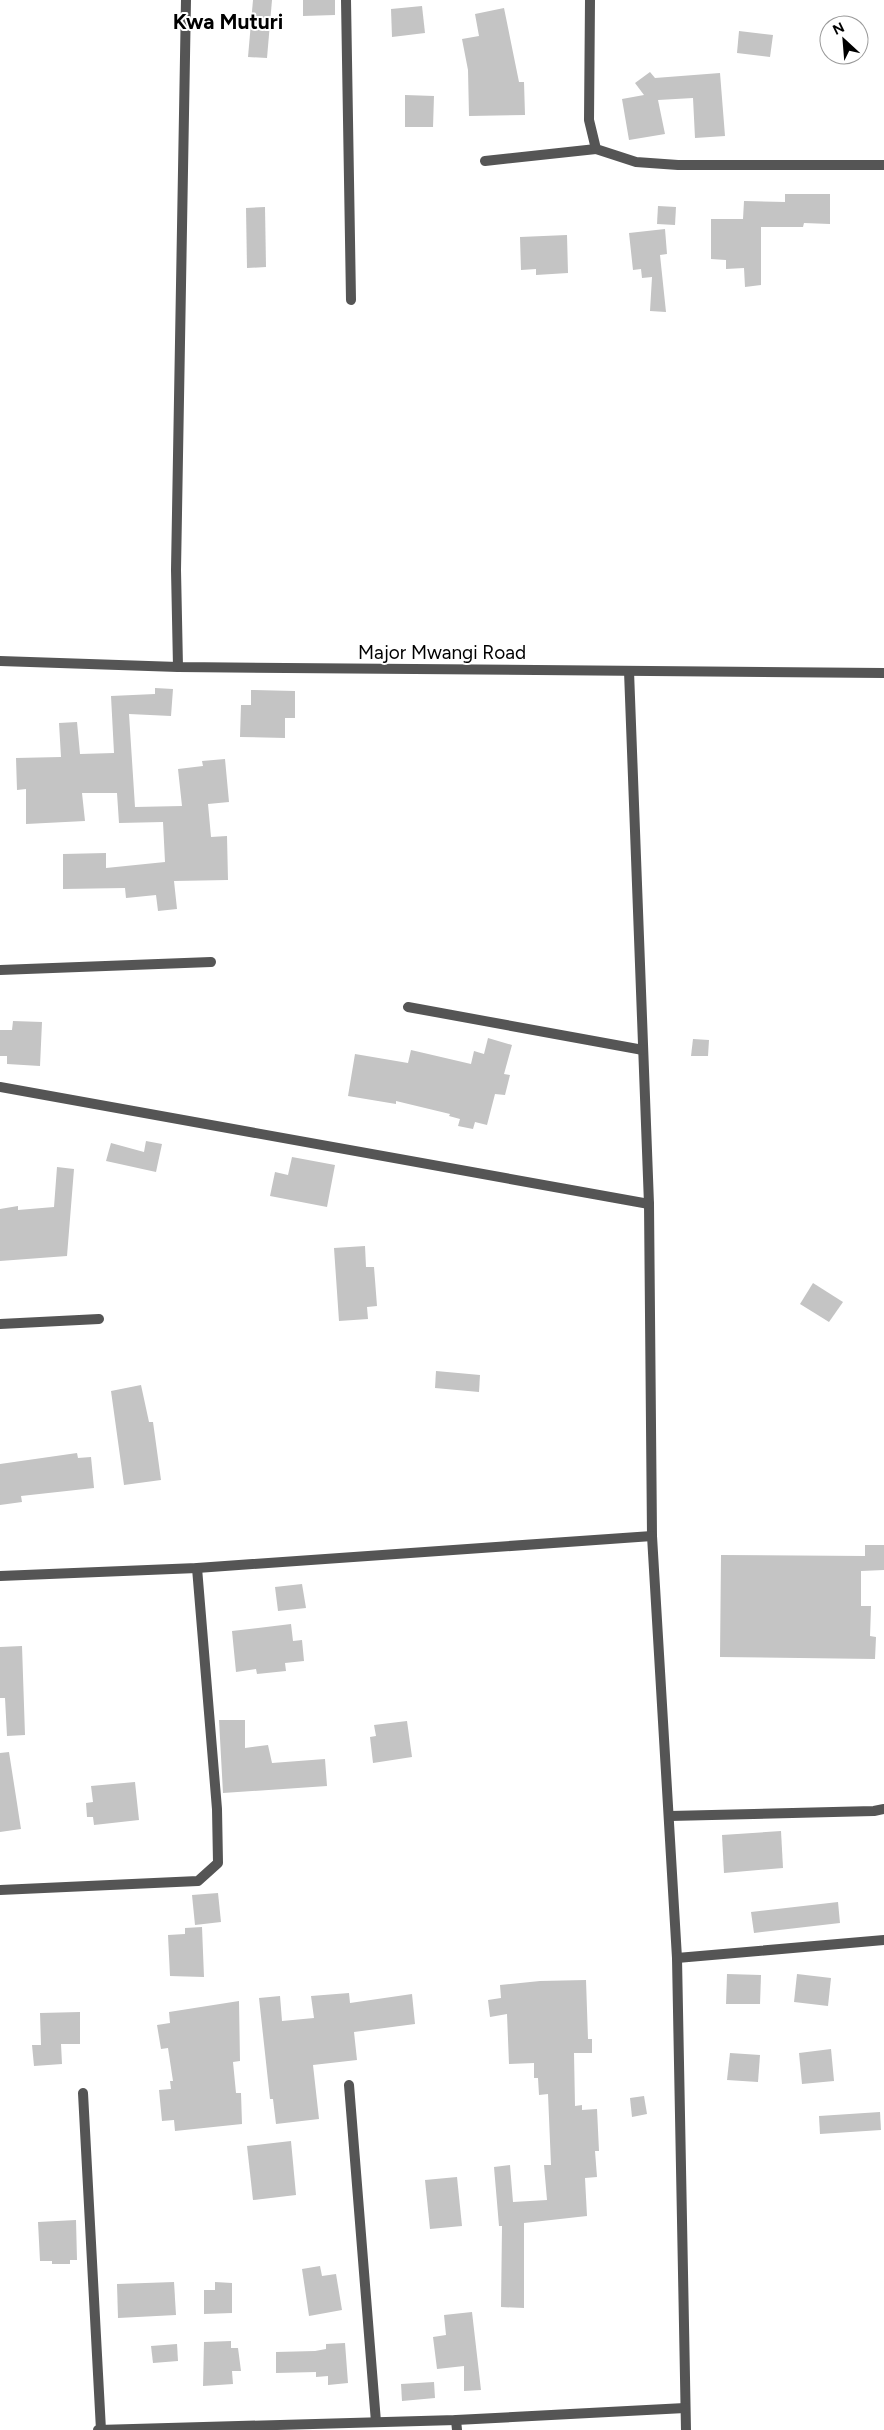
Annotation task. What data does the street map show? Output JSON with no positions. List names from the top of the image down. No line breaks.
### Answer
{"streets":{"street":["Major Mwangi Road"]},"districts":["Kwa Muturi"],"north":"top left"}
